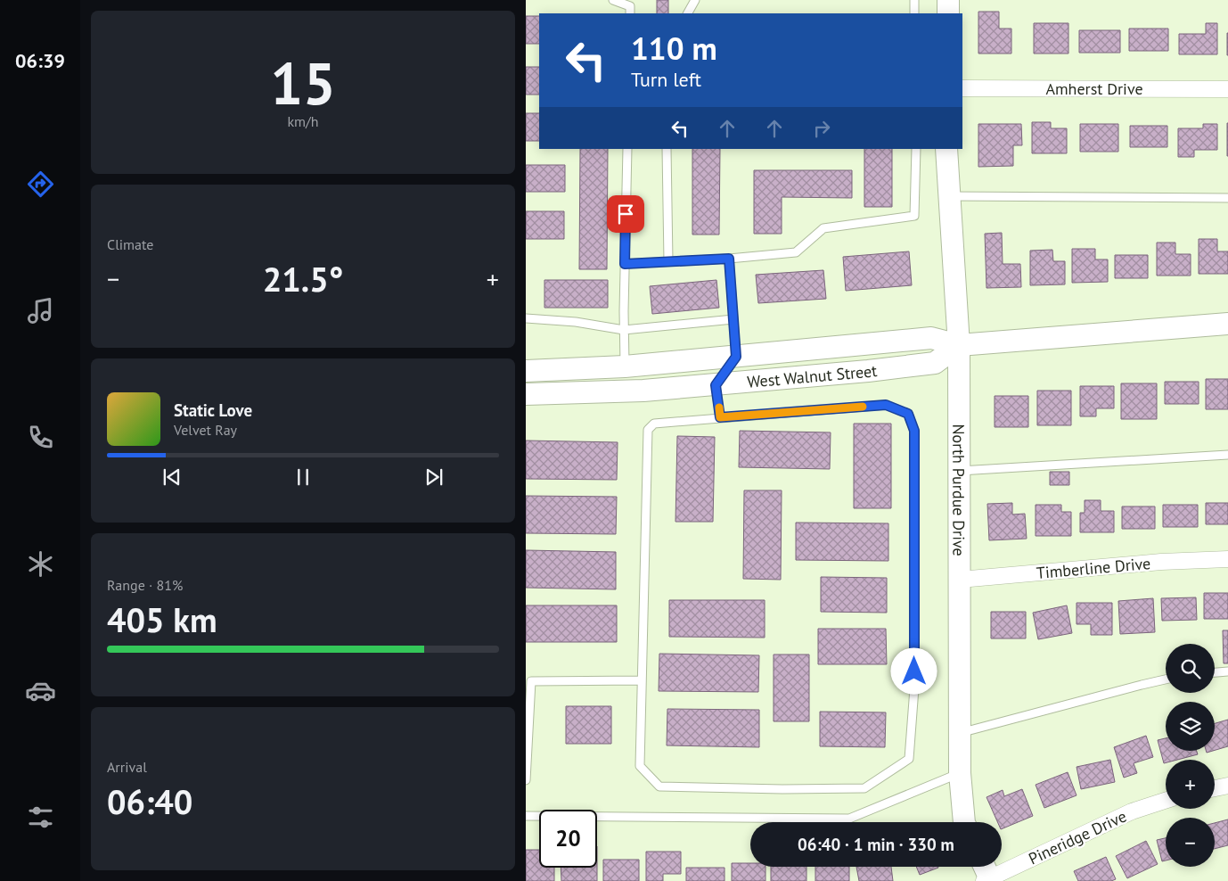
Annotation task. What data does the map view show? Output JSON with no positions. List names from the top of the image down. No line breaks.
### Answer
{"streets":{"main road":["West Walnut Street","North Purdue Drive"],"street":["Amherst Drive","Timberline Drive","Pineridge Drive"]},"crossings":[["West Walnut Street","North Purdue Drive"],["North Purdue Drive","Timberline Drive"]],"page":{"tabs":"06:39","tile":[["15","km/h"],"Climate",["Range · 81%","405 km"],["Arrival","06:40"]],"turn":["110 m","Turn left"],"heat":["−","21.5°","+"],"song":["Static Love","Velvet Ray"],"map_buttons":["+","−"],"limit":"20","trip":"06:40 · 1 min · 330 m"}}
